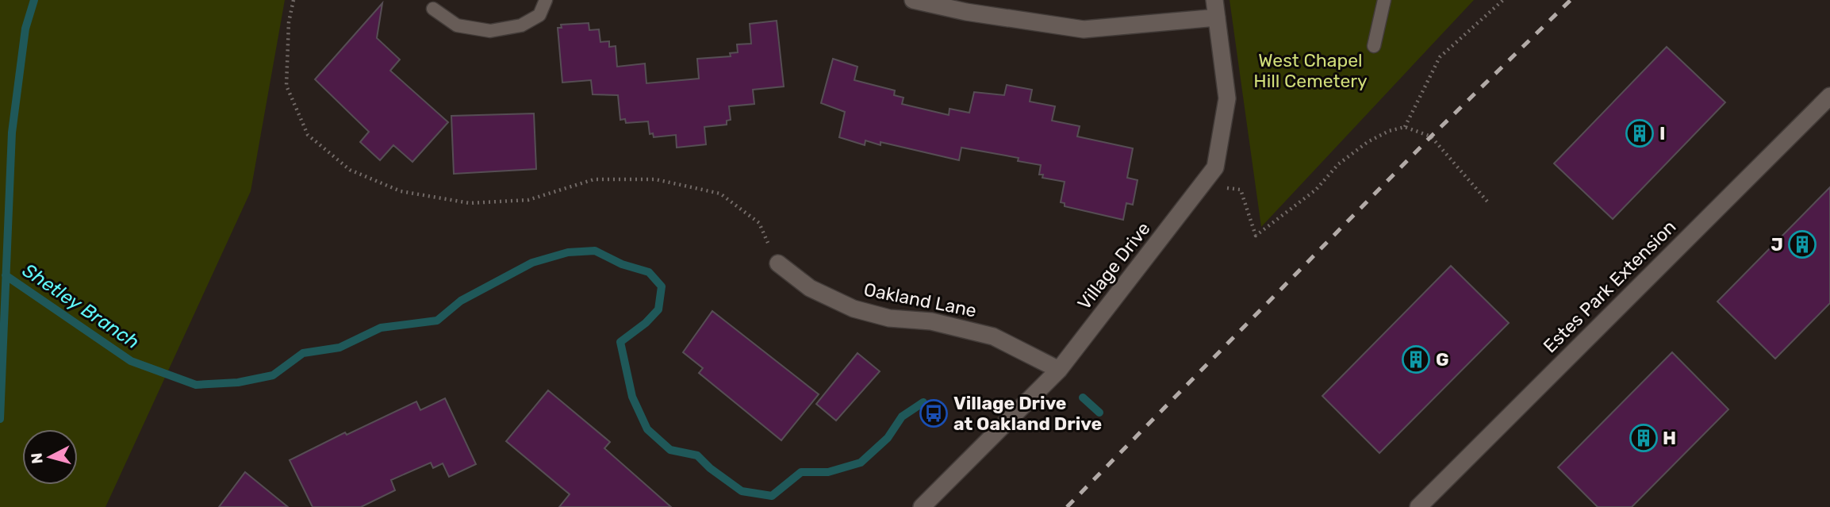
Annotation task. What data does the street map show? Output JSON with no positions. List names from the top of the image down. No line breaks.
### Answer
{"streets":{"street":["Village Drive","Estes Park Extension","Oakland Lane"]},"crossings":[["Village Drive","Oakland Lane"]],"water":["Shetley Branch"],"parks":["West Chapel Hill Cemetery"],"places":{"building":["I","J","G","H"],"bus stop":["Village Drive at Oakland Drive"]},"north":"left"}
